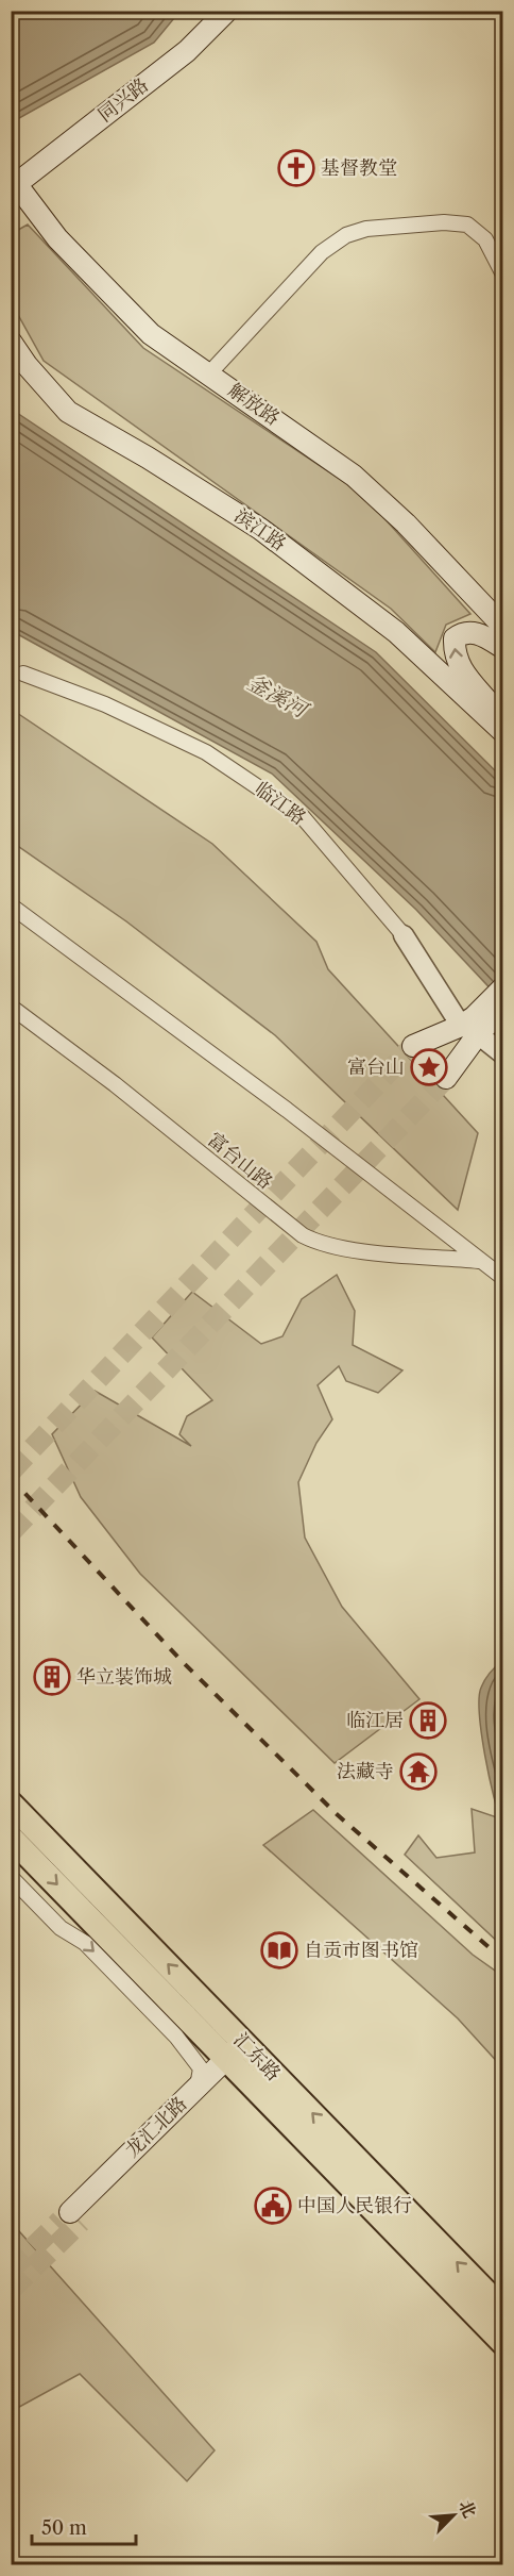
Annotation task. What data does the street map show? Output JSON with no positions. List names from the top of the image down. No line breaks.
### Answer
{"streets":{"main road":["同兴路","解放路","滨江路","汇东路","龙汇北路"],"street":["临江路","富台山路"]},"crossings":[["同兴路","解放路"],["汇东路","龙汇北路"]],"water":["釜溪河"],"places":{"church":["基督教堂"],"place":["富台山"],"building":["华立装饰城","临江居"],"temple":["法藏寺"],"library":["自贡市图书馆"],"public building":["中国人民银行"]},"scale_bar":"50 m","north":"top right"}
